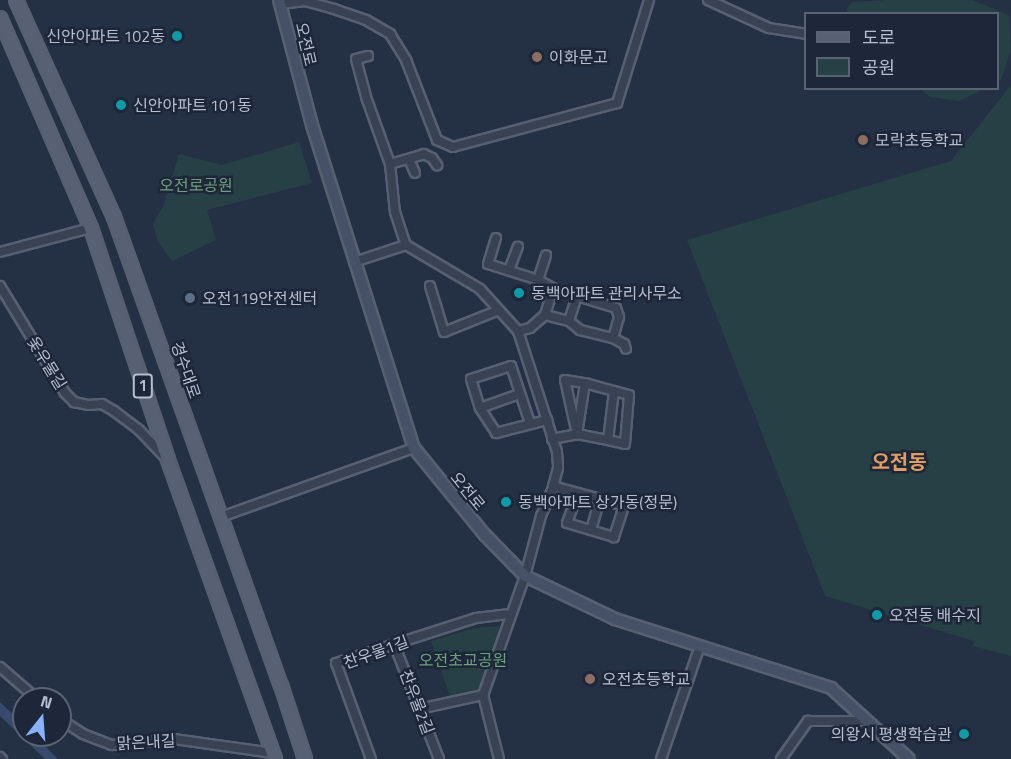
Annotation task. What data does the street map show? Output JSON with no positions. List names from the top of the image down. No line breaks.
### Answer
{"streets":{"main road":["경수대로","1"],"street":["오전로","옻우물길","찬우물1길","찬우물2길","맑은내길"]},"crossings":[["옻우물길","1"],["1","맑은내길"],["찬우물1길","찬우물2길"]],"districts":["오전동"],"parks":["오전로공원","오전초교공원"],"places":["신안아파트 102동","이화문고","신안아파트 101동","모락초등학교","동백아파트 관리사무소","오전119안전센터","동백아파트 상가동(정문)","오전동 배수지","오전초등학교","의왕시 평생학습관"],"legend":["도로","공원"],"north":"top"}
